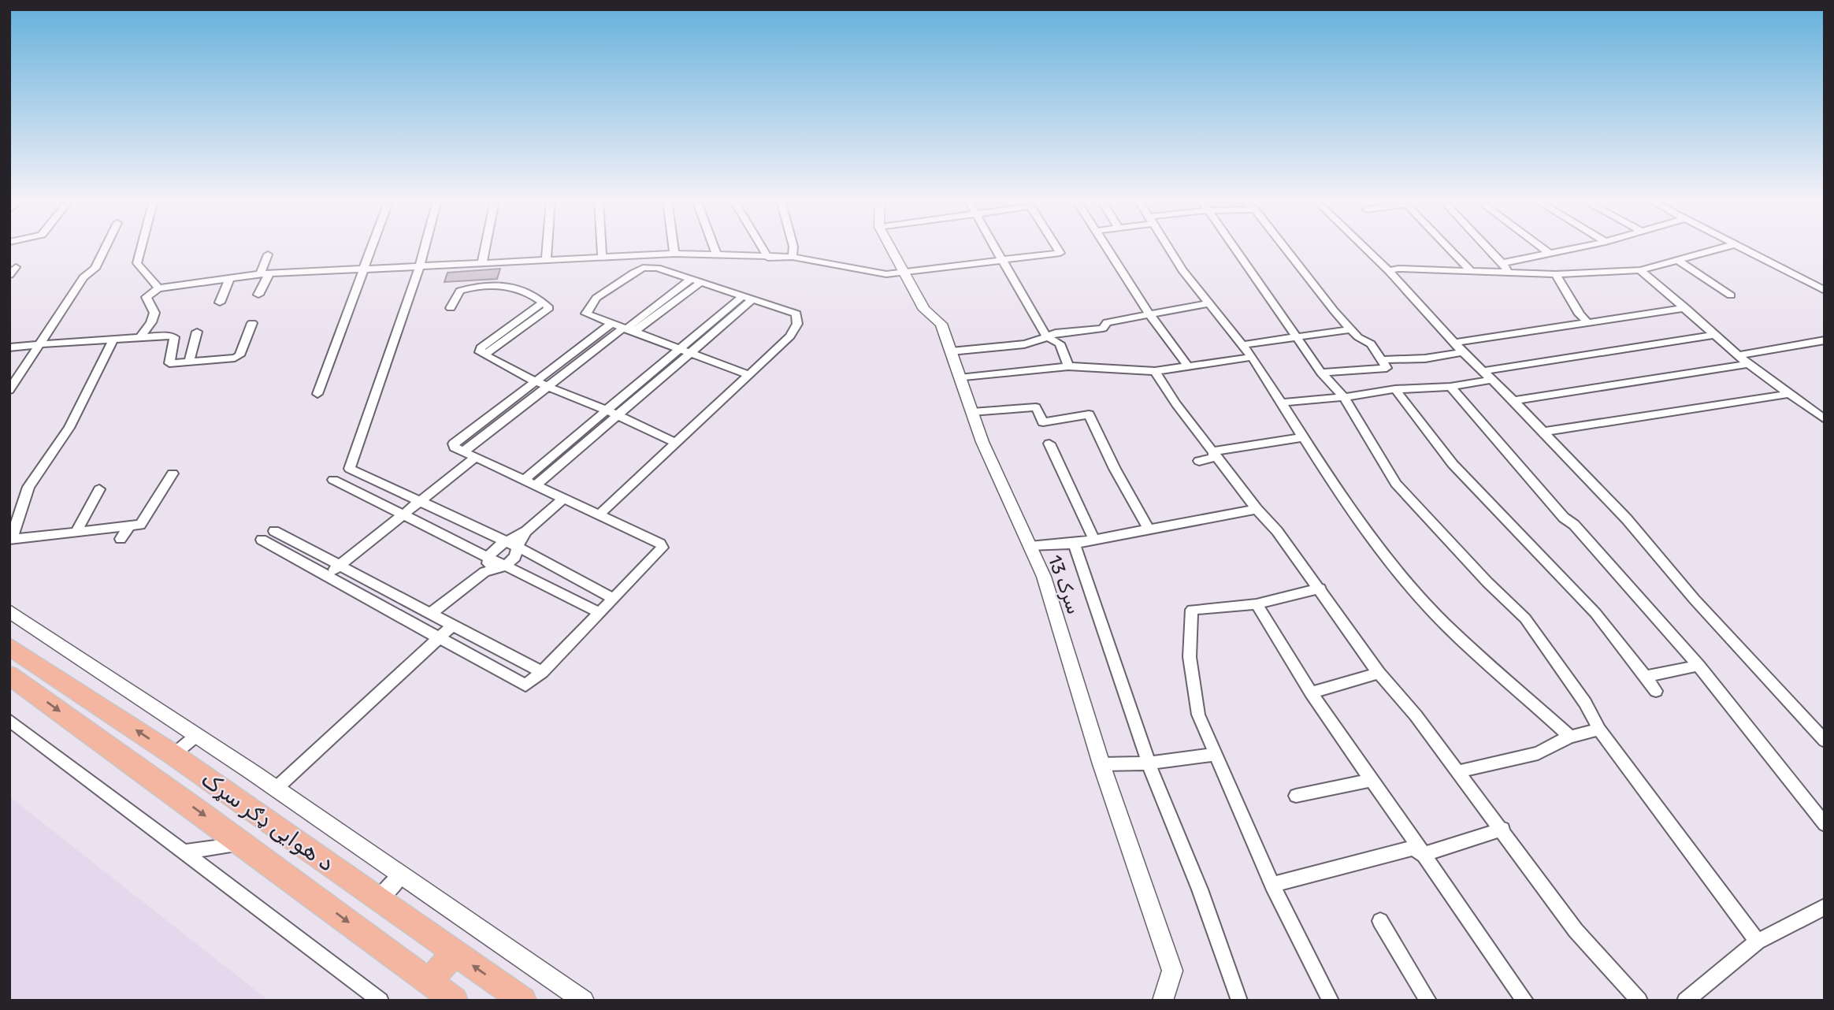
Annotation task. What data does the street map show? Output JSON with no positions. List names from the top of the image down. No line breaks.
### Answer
{"streets":{"main road":["د هوایی ډګر سړک"],"street":["سرک 13"]}}
